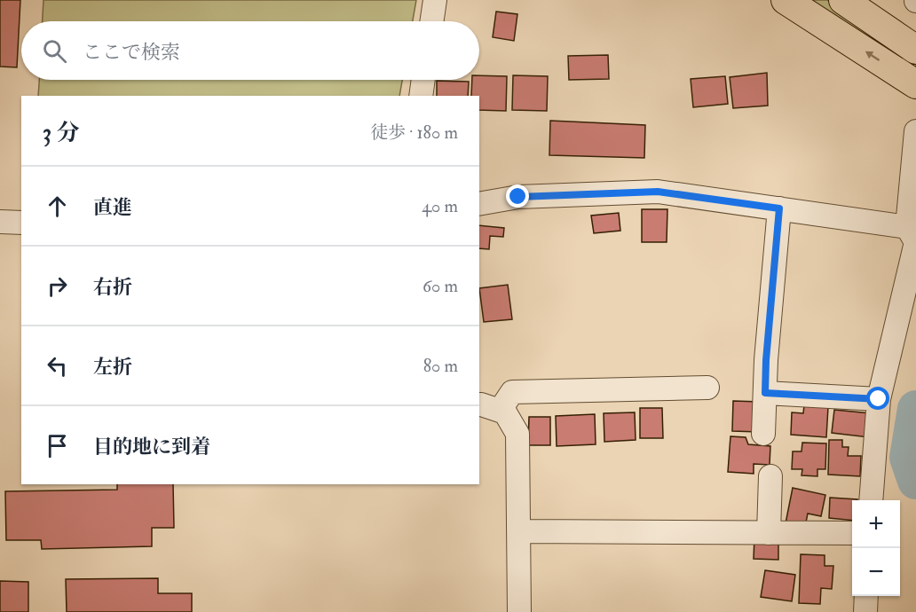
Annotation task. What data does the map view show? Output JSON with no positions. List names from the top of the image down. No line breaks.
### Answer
{"page":{"search":"ここで検索","heading":["3 分","徒歩 · 180 m"],"list":[["直進","40 m"],["右折","60 m"],["左折","80 m"],"目的地に到着"],"map_buttons":["+","−"]}}
